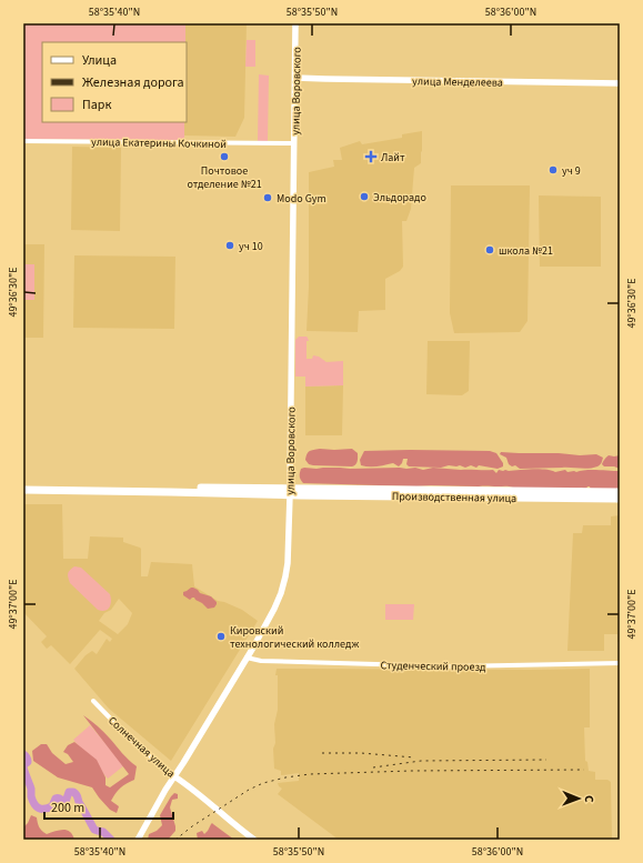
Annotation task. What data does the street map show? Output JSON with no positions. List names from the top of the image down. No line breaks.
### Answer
{"streets":{"highway":["Производственная улица"],"main road":["улица Менделеева","улица Воровского","Солнечная улица"],"street":["улица Екатерины Кочкиной","Студенческий проезд"]},"crossings":[["улица Менделеева","улица Воровского"],["улица Воровского","улица Екатерины Кочкиной"],["улица Воровского","Производственная улица"],["улица Воровского","Студенческий проезд"],["улица Воровского","Солнечная улица"]],"places":{"other":["Почтовое отделение №21","уч 9","Эльдорадо","Modo Gym","уч 10","школа №21","Кировский технологический колледж"],"health":["Лайт"]},"legend":["Улица","Железная дорога","Парк"],"scale_bar":"200 m","north":"right","coordinates":["58°35'40\"N","58°35'50\"N","58°36'00\"N","49°36'30\"E","49°37'00\"E"]}
